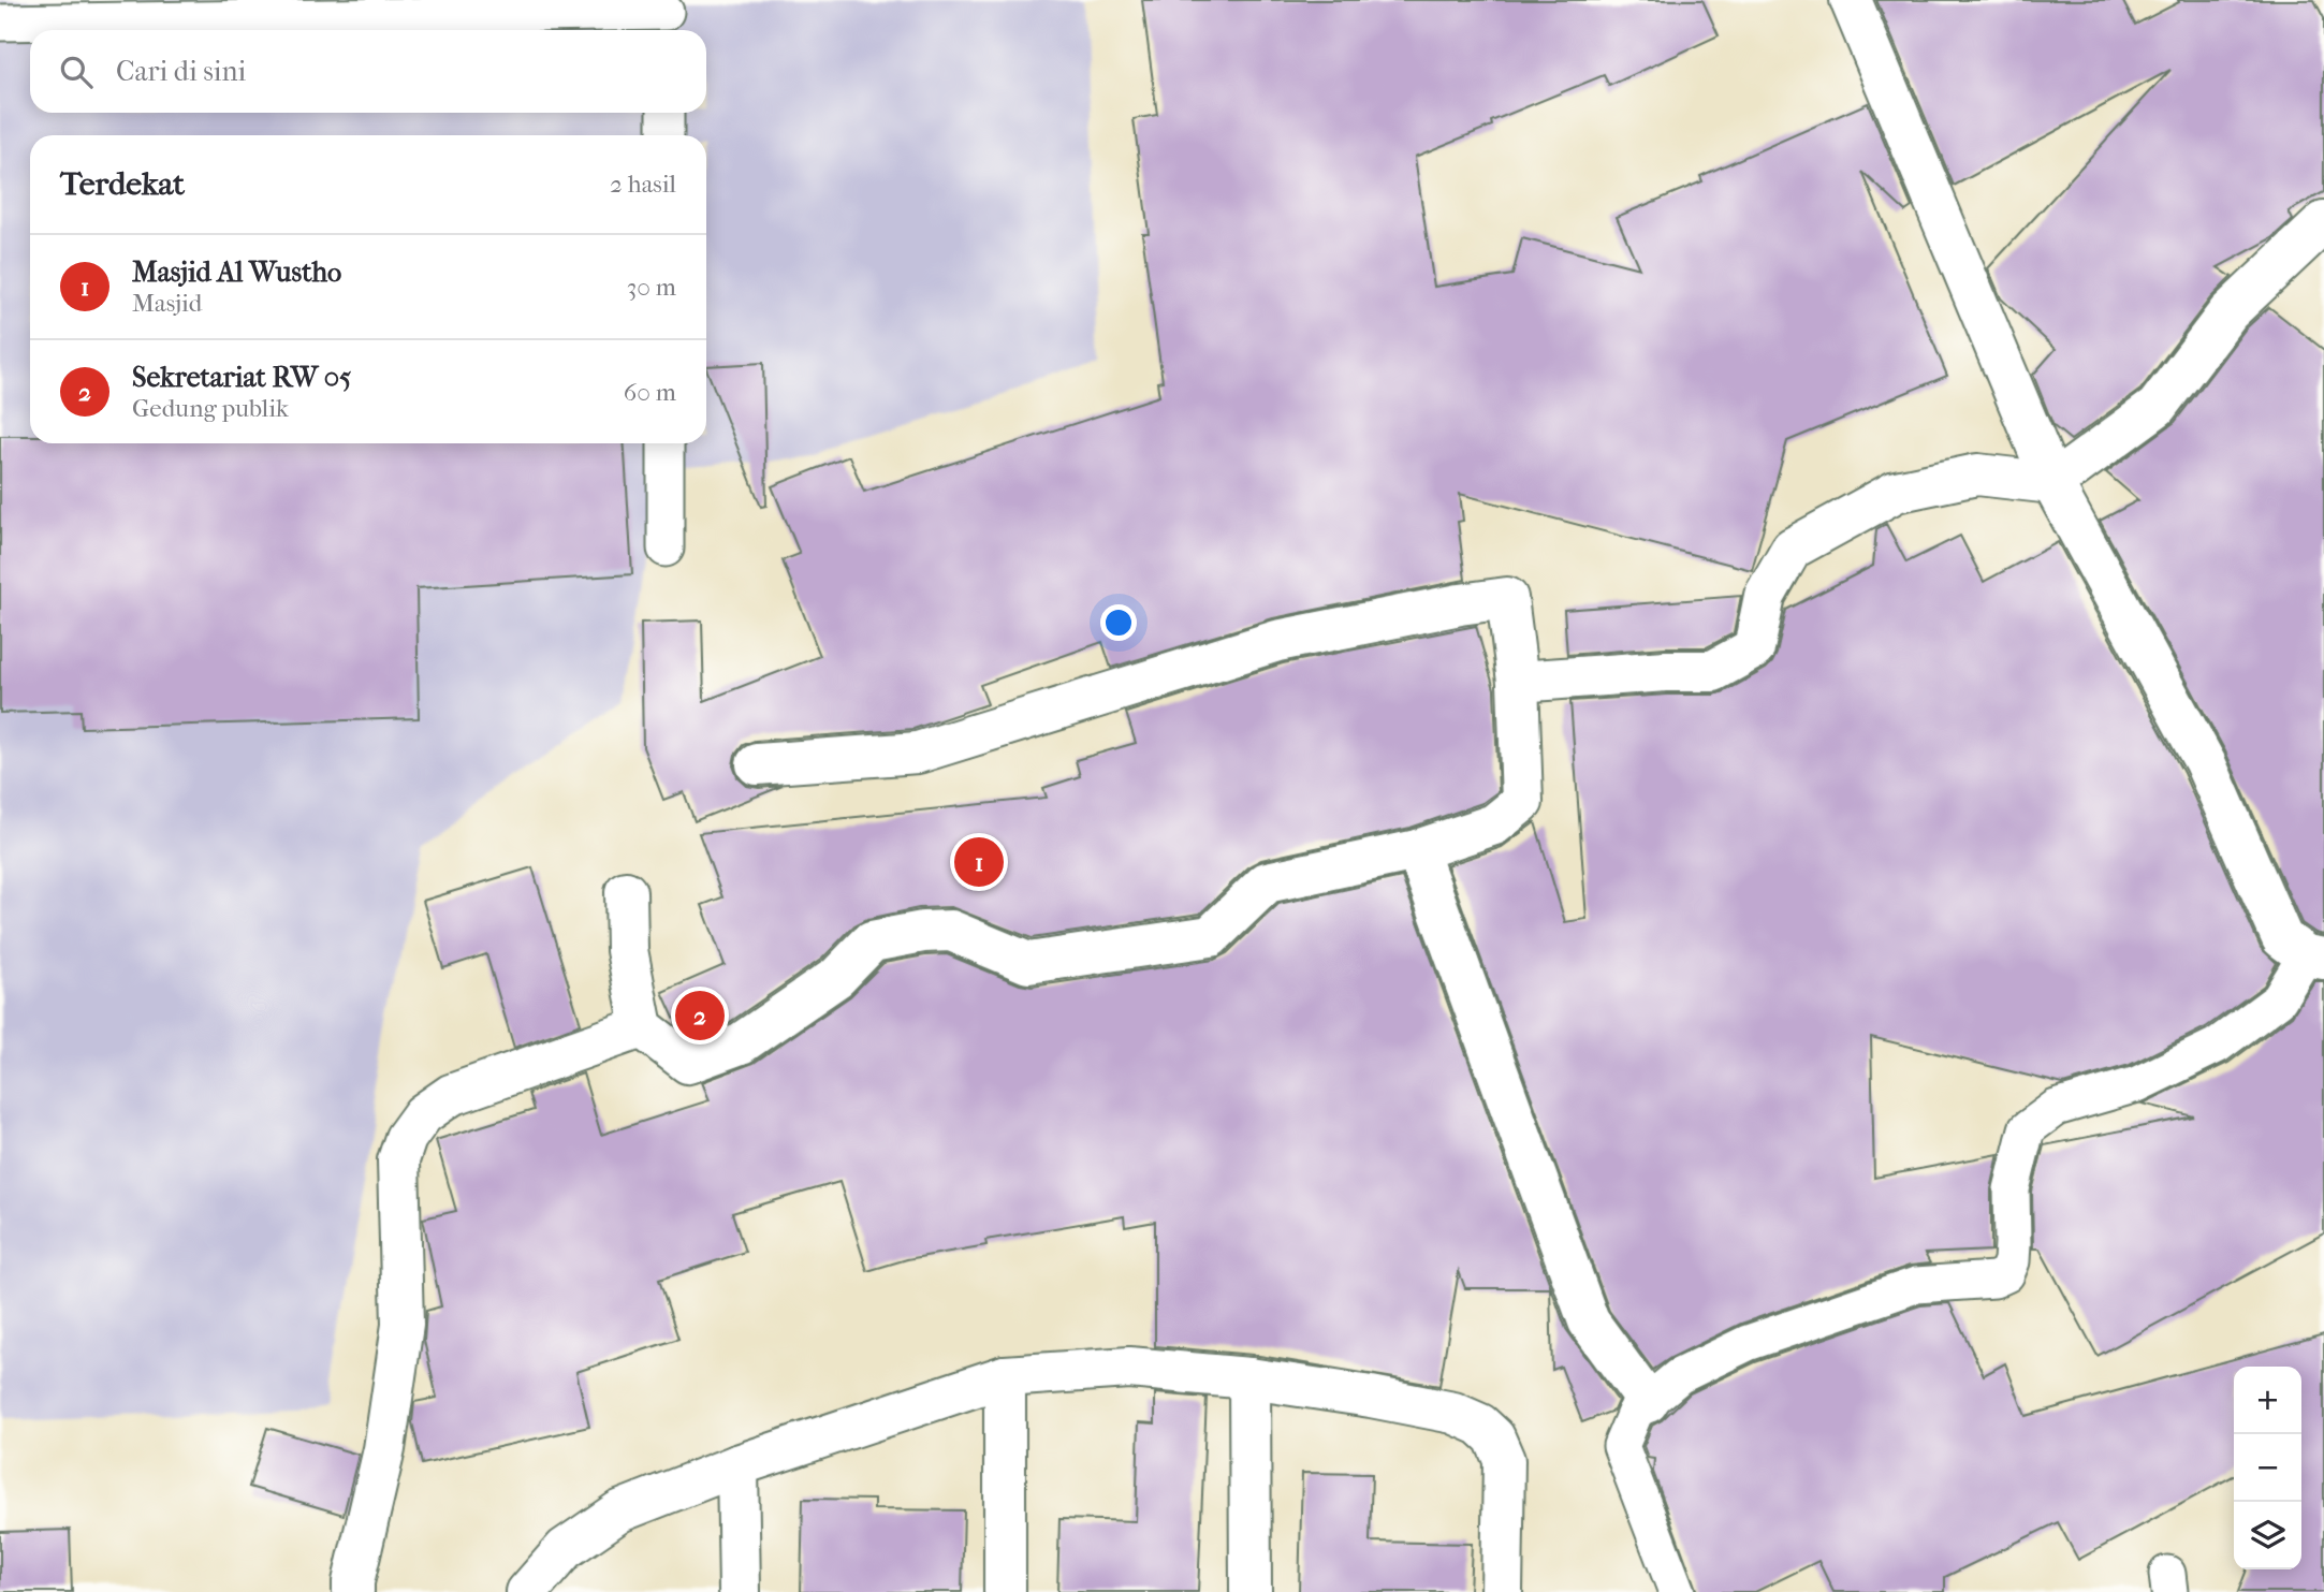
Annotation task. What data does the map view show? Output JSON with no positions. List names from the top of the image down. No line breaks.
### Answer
{"page":{"search":"Cari di sini","heading":["Terdekat","2 hasil"],"list":[{"mark":"1","name":"Masjid Al Wustho","note":"Masjid","value":"30 m"},{"mark":"2","name":"Sekretariat RW 05","note":"Gedung publik","value":"60 m"}],"pins":["1","2"],"map_buttons":["+","−"]}}
